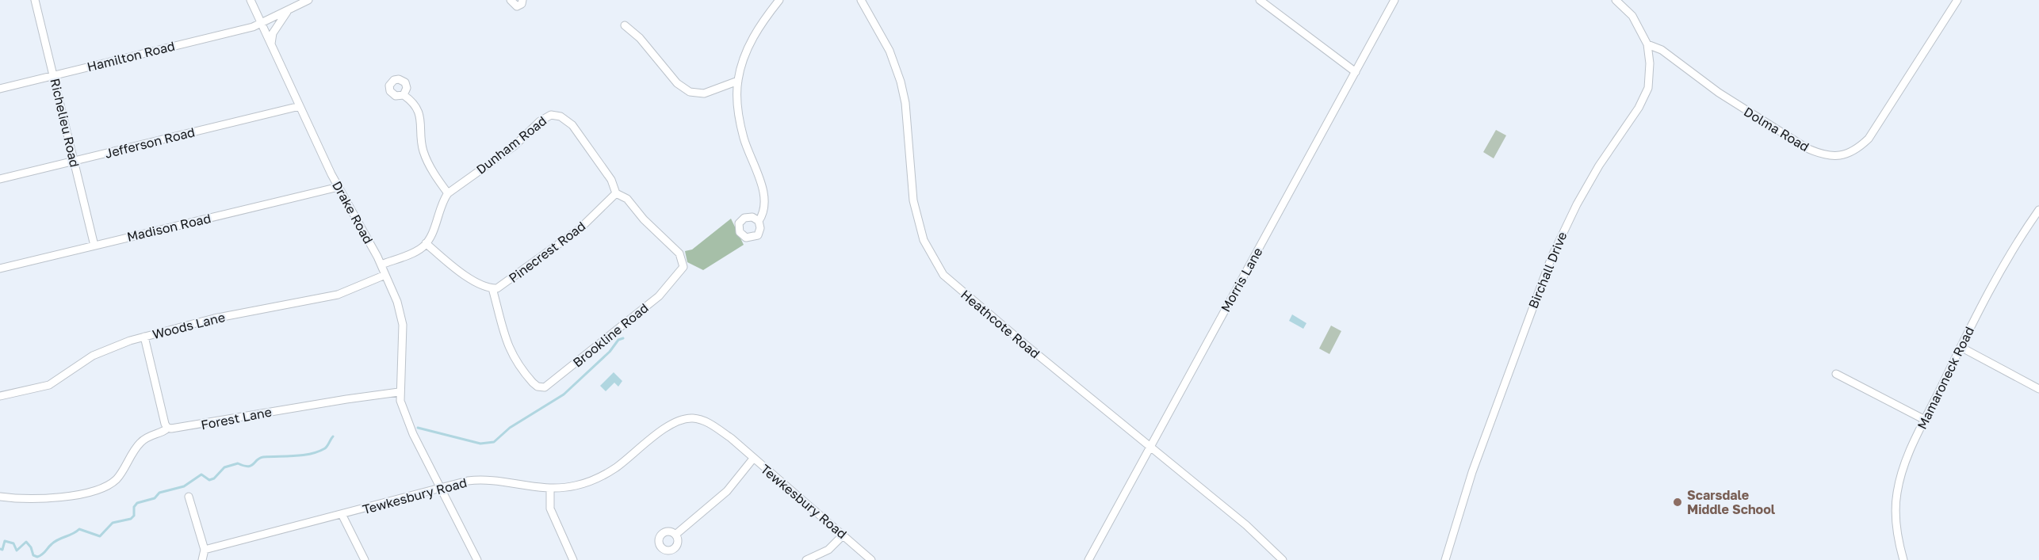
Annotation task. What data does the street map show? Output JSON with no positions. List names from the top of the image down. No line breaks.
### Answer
{"streets":{"street":["Hamilton Road","Richelieu Road","Dolma Road","Jefferson Road","Dunham Road","Drake Road","Madison Road","Pinecrest Road","Birchall Drive","Morris Lane","Heathcote Road","Woods Lane","Brookline Road","Mamaroneck Road","Forest Lane","Tewkesbury Road"]},"crossings":[["Hamilton Road","Richelieu Road"],["Hamilton Road","Drake Road"],["Richelieu Road","Jefferson Road"],["Richelieu Road","Madison Road"],["Dolma Road","Birchall Drive"],["Jefferson Road","Drake Road"],["Dunham Road","Pinecrest Road"],["Dunham Road","Brookline Road"],["Drake Road","Madison Road"],["Drake Road","Woods Lane"],["Drake Road","Forest Lane"],["Drake Road","Tewkesbury Road"],["Pinecrest Road","Brookline Road"],["Morris Lane","Heathcote Road"]],"places":["Scarsdale Middle School"]}
